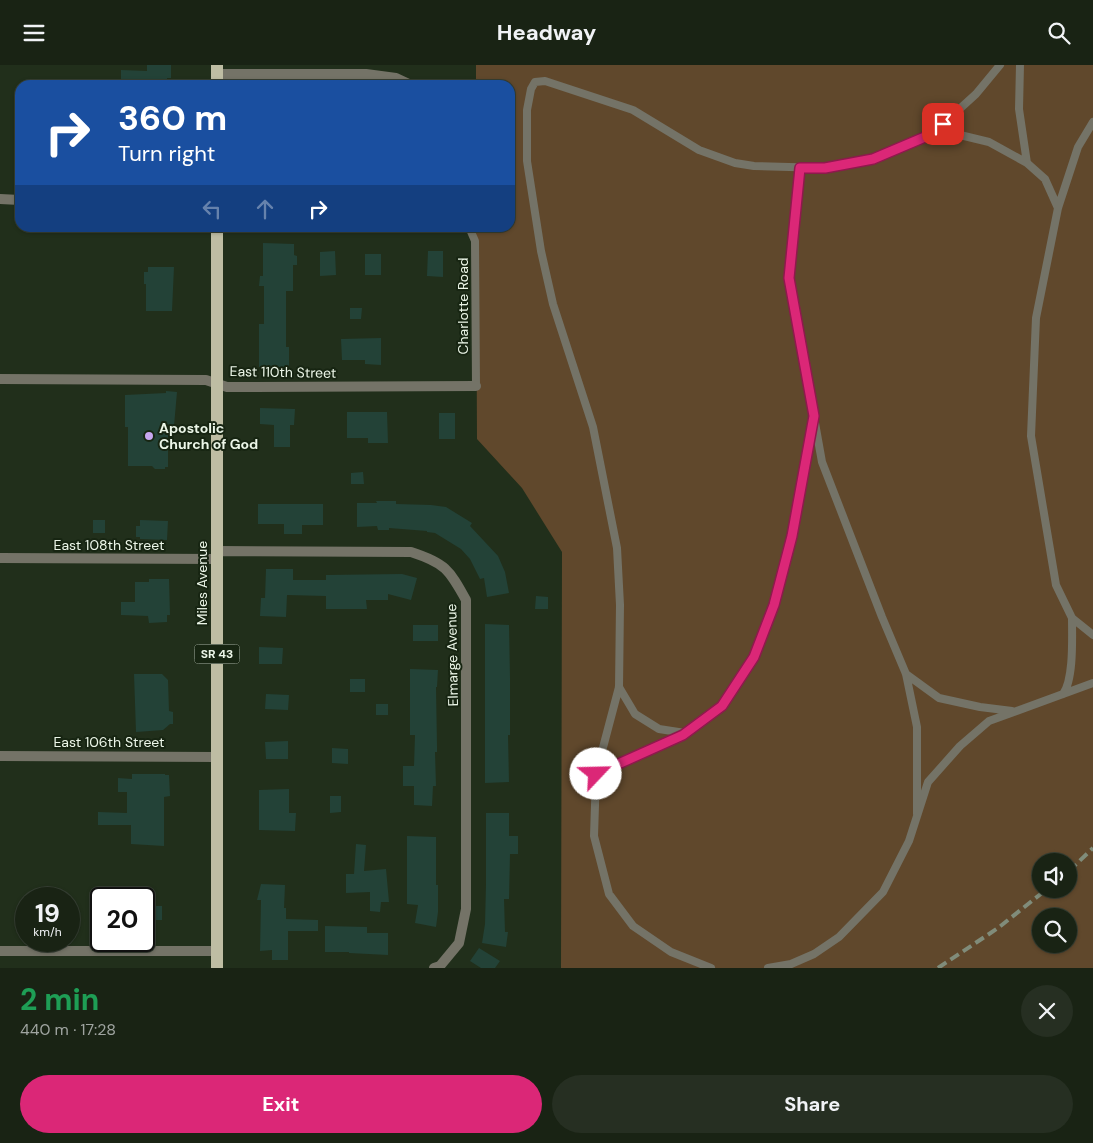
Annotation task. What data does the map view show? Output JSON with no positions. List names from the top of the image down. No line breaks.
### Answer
{"streets":{"main road":["Miles Avenue","SR 43"],"street":["East 110th Street","East 108th Street","Elmarge Avenue","East 106th Street"],"lane":["Charlotte Road"]},"crossings":[["Charlotte Road","East 110th Street"],["East 110th Street","Miles Avenue"],["East 108th Street","Miles Avenue"],["East 108th Street","Elmarge Avenue"],["Miles Avenue","Elmarge Avenue"],["Miles Avenue","East 106th Street"]],"places":["Apostolic Church of God"],"page":{"header":"Headway","turn":["360 m","Turn right"],"speed":"19 km/h","limit":"20","heading":["2 min","440 m · 17:28"],"buttons":["Exit","Share"]}}
